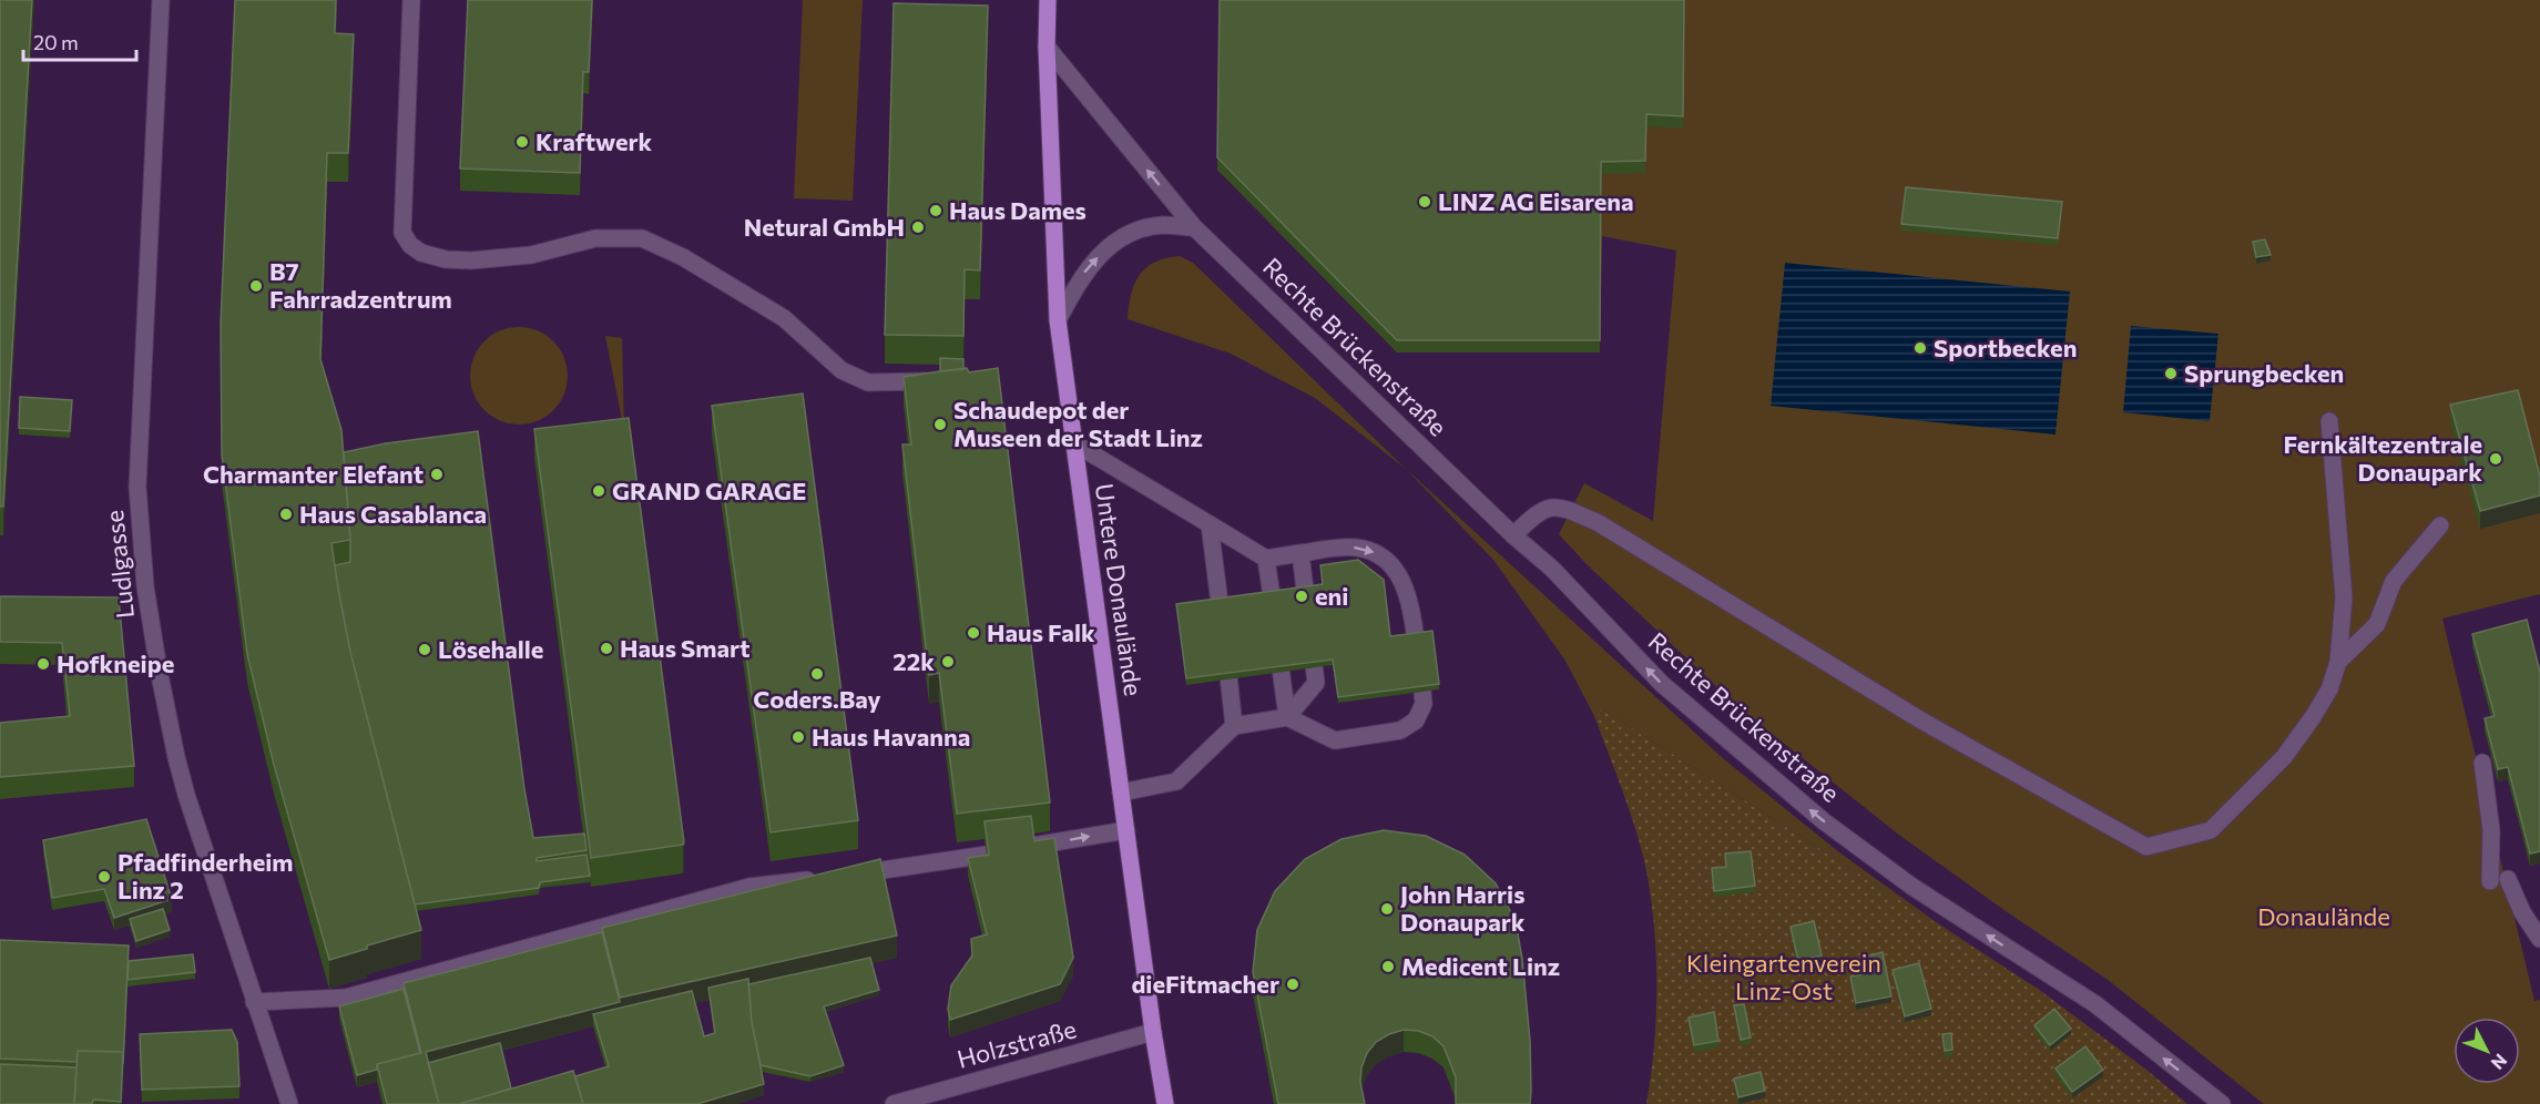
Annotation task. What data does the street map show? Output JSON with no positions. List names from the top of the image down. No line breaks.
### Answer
{"streets":{"main road":["Untere Donaulände"],"street":["Rechte Brückenstraße","Ludlgasse","Holzstraße"]},"crossings":[["Rechte Brückenstraße","Untere Donaulände"],["Untere Donaulände","Holzstraße"]],"one_way":["Rechte Brückenstraße"],"parks":["Donaulände","Kleingartenverein Linz-Ost"],"places":["Kraftwerk","LINZ AG Eisarena","Haus Dames","Netural GmbH","B7 Fahrradzentrum","Sportbecken","Sprungbecken","Schaudepot der Museen der Stadt Linz","Fernkältezentrale Donaupark","Charmanter Elefant","GRAND GARAGE","Haus Casablanca","eni","Haus Falk","Haus Smart","Lösehalle","22k","Hofkneipe","Coders.Bay","Haus Havanna","Pfadfinderheim Linz 2","John Harris Donaupark","Medicent Linz","dieFitmacher"],"scale_bar":"20 m","north":"bottom right"}
